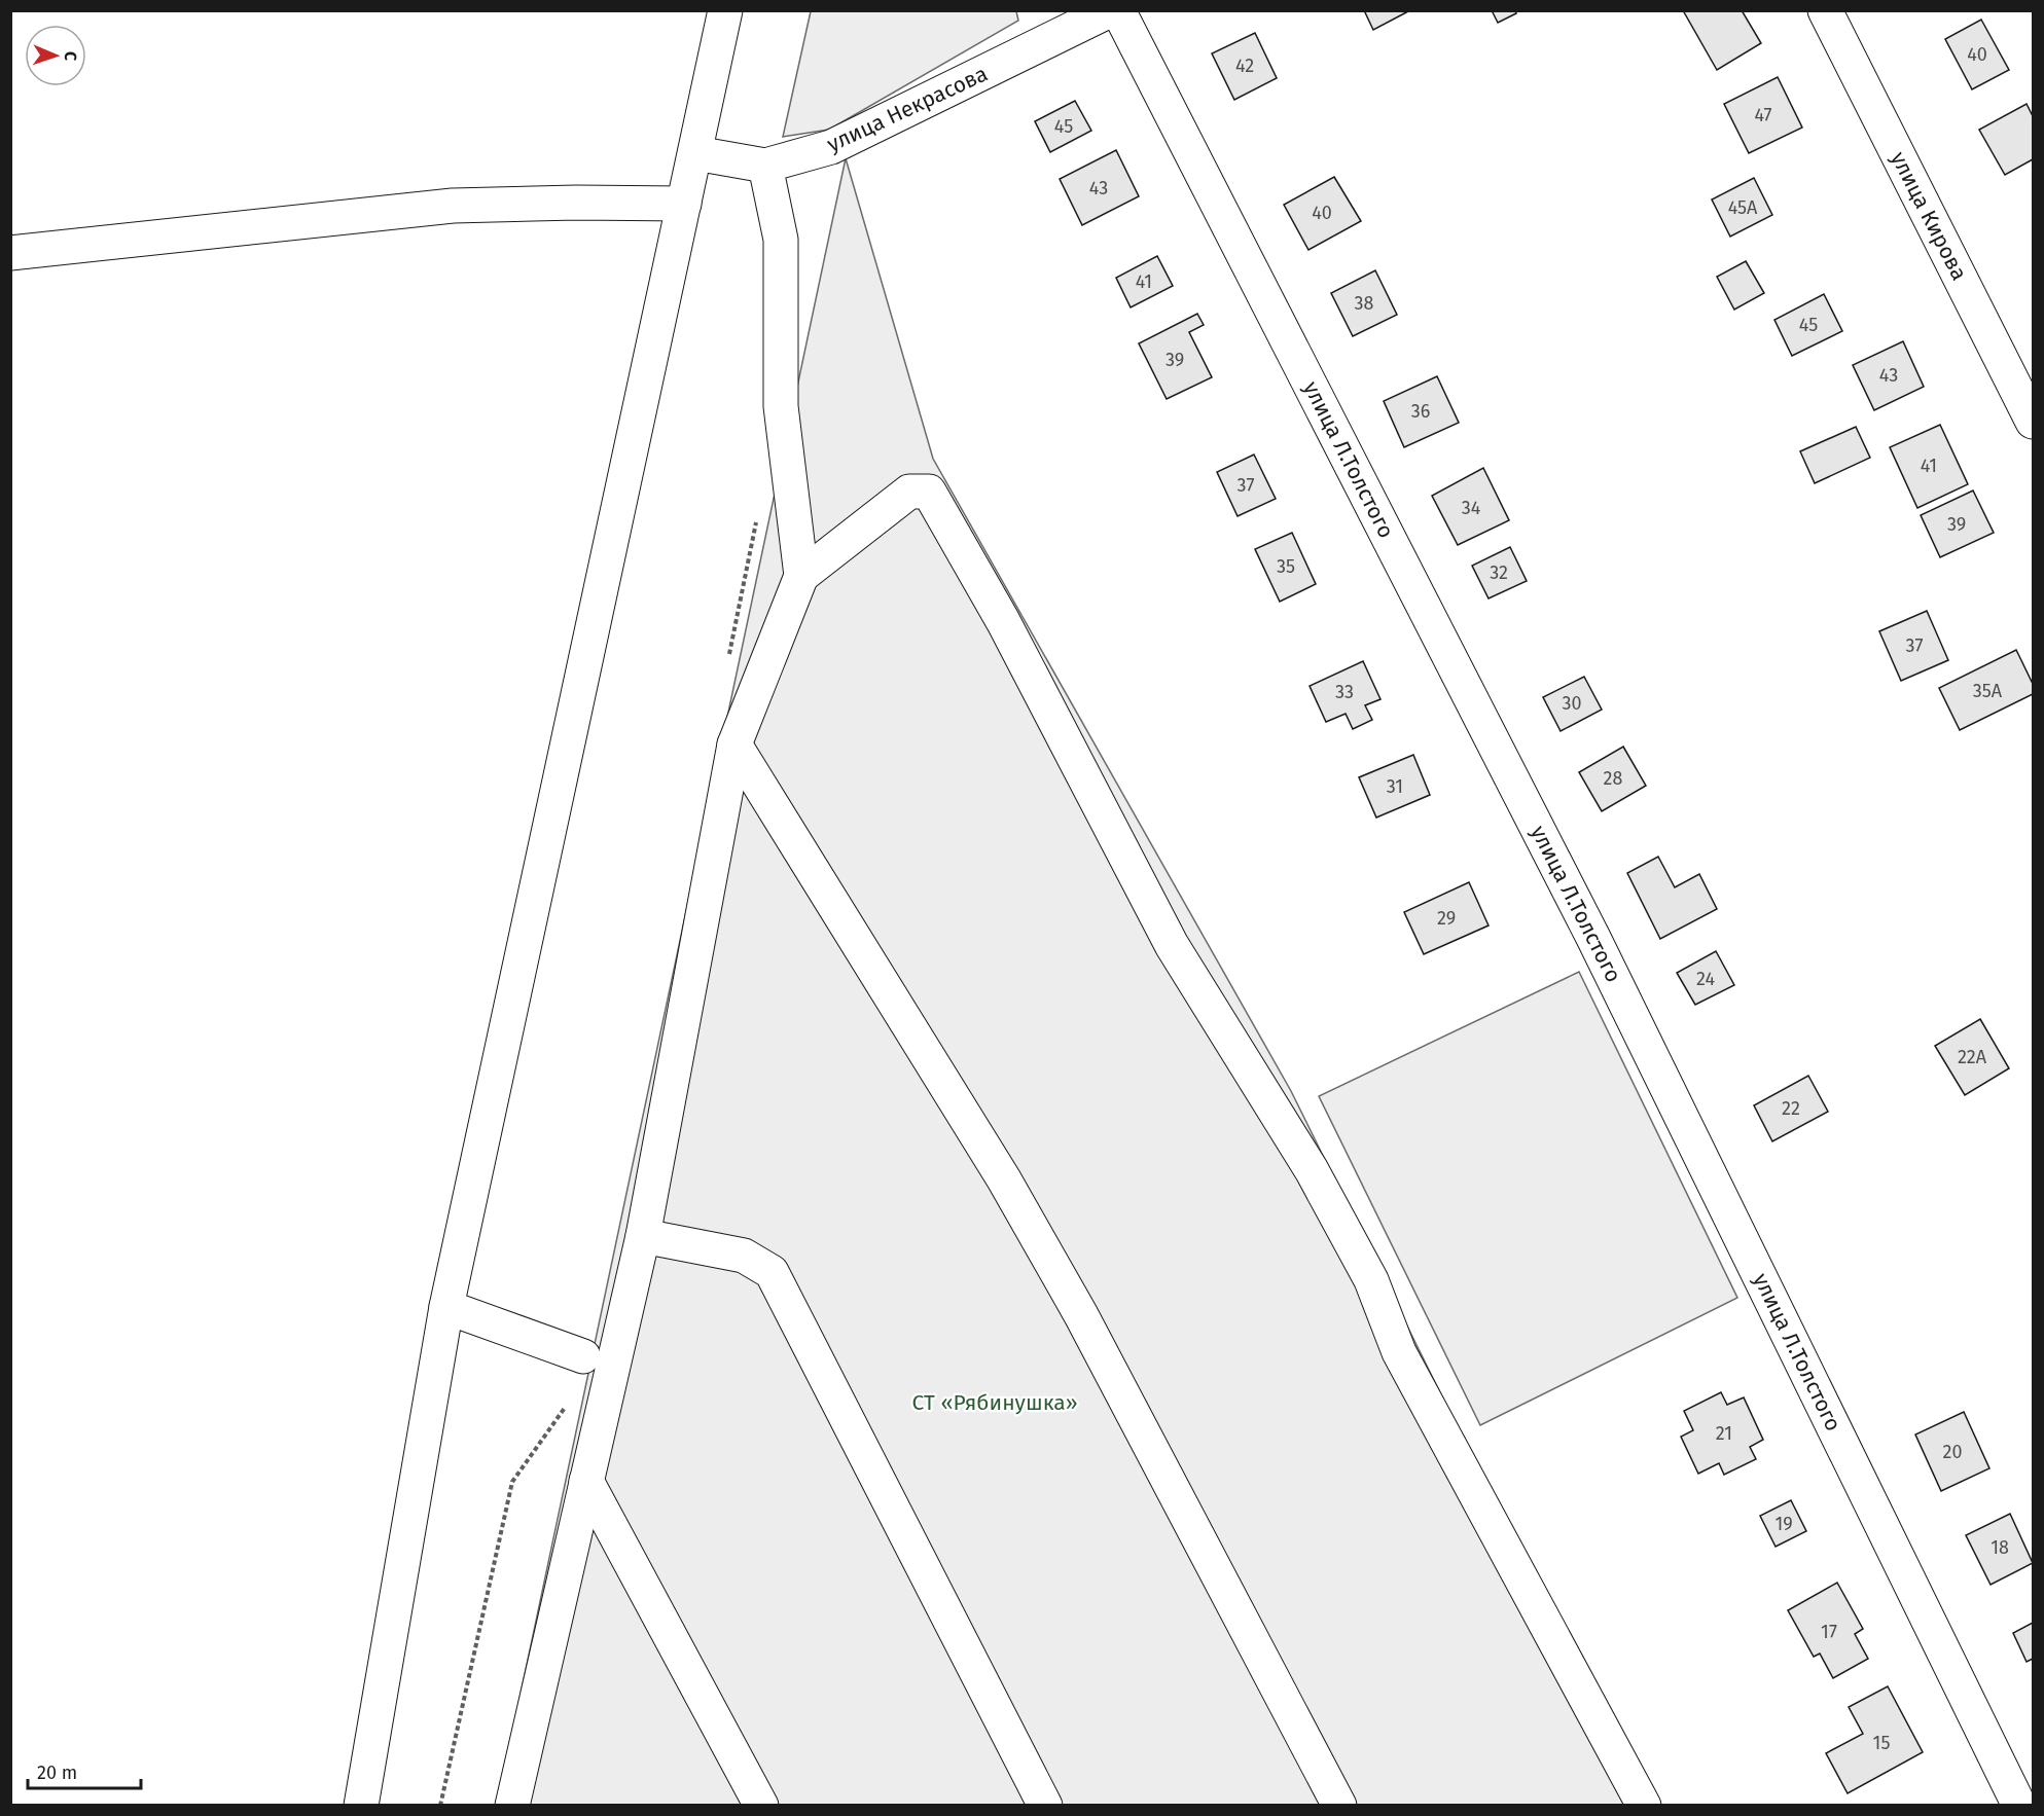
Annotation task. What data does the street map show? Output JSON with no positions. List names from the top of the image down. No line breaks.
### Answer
{"streets":{"street":["улица Некрасова","улица Кирова","улица Л.Толстого"]},"parks":["СТ «Рябинушка»"],"house_numbers":["40","42","47","45","43","45А","40","41","38","45","39","43","36","41","37","34","39","35","32","37","35А","33","30","28","31","29","24","22А","22","21","20","19","18","17","15"],"scale_bar":"20 m","north":"right"}
